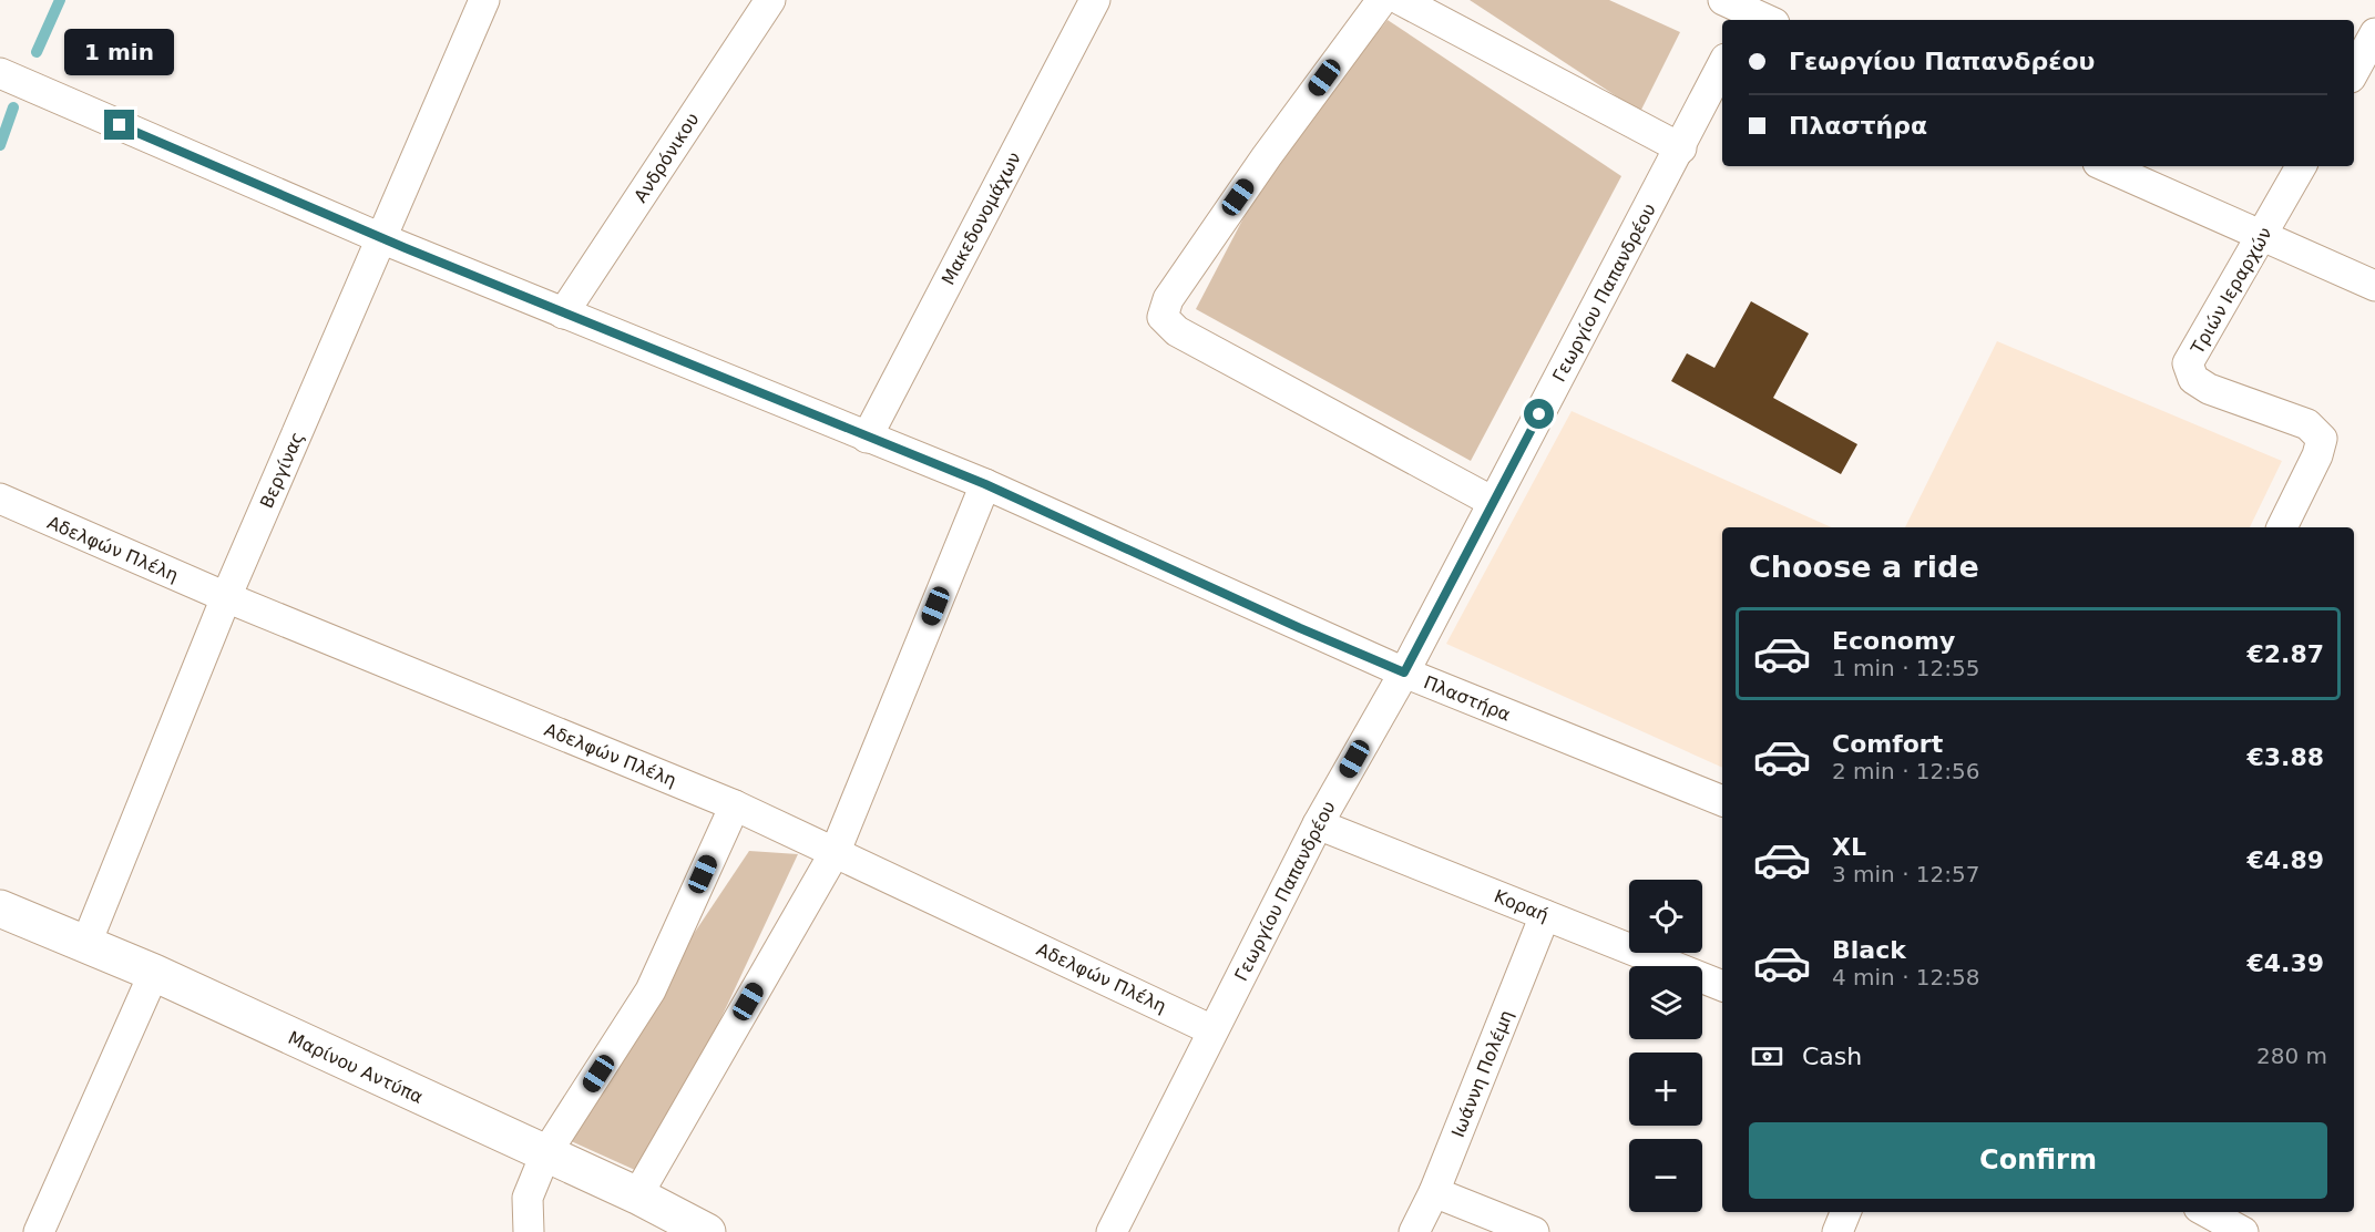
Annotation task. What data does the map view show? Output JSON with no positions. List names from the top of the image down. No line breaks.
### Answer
{"streets":{"street":["Ανδρόνικου","Μακεδονομάχων","Τριών Ιεραρχών","Γεωργίου Παπανδρέου","Βεργίνας","Αδελφών Πλέλη","Πλαστήρα","Κοραή","Μαρίνου Αντύπα","Ιωάννη Πολέμη"]},"crossings":[["Ανδρόνικου","Πλαστήρα"],["Μακεδονομάχων","Πλαστήρα"],["Γεωργίου Παπανδρέου","Αδελφών Πλέλη"],["Γεωργίου Παπανδρέου","Πλαστήρα"],["Γεωργίου Παπανδρέου","Κοραή"],["Βεργίνας","Αδελφών Πλέλη"],["Βεργίνας","Πλαστήρα"],["Βεργίνας","Μαρίνου Αντύπα"],["Κοραή","Ιωάννη Πολέμη"]],"page":{"banner":["Γεωργίου Παπανδρέου","Πλαστήρα"],"bubble":"1 min","heading":"Choose a ride","list":[{"name":"Economy","note":"1 min · 12:55","value":"€2.87"},{"name":"Comfort","note":"2 min · 12:56","value":"€3.88"},{"name":"XL","note":"3 min · 12:57","value":"€4.89"},{"name":"Black","note":"4 min · 12:58","value":"€4.39"}],"map_buttons":["+","−"],"pay":["Cash","280 m"],"buttons":"Confirm"}}
